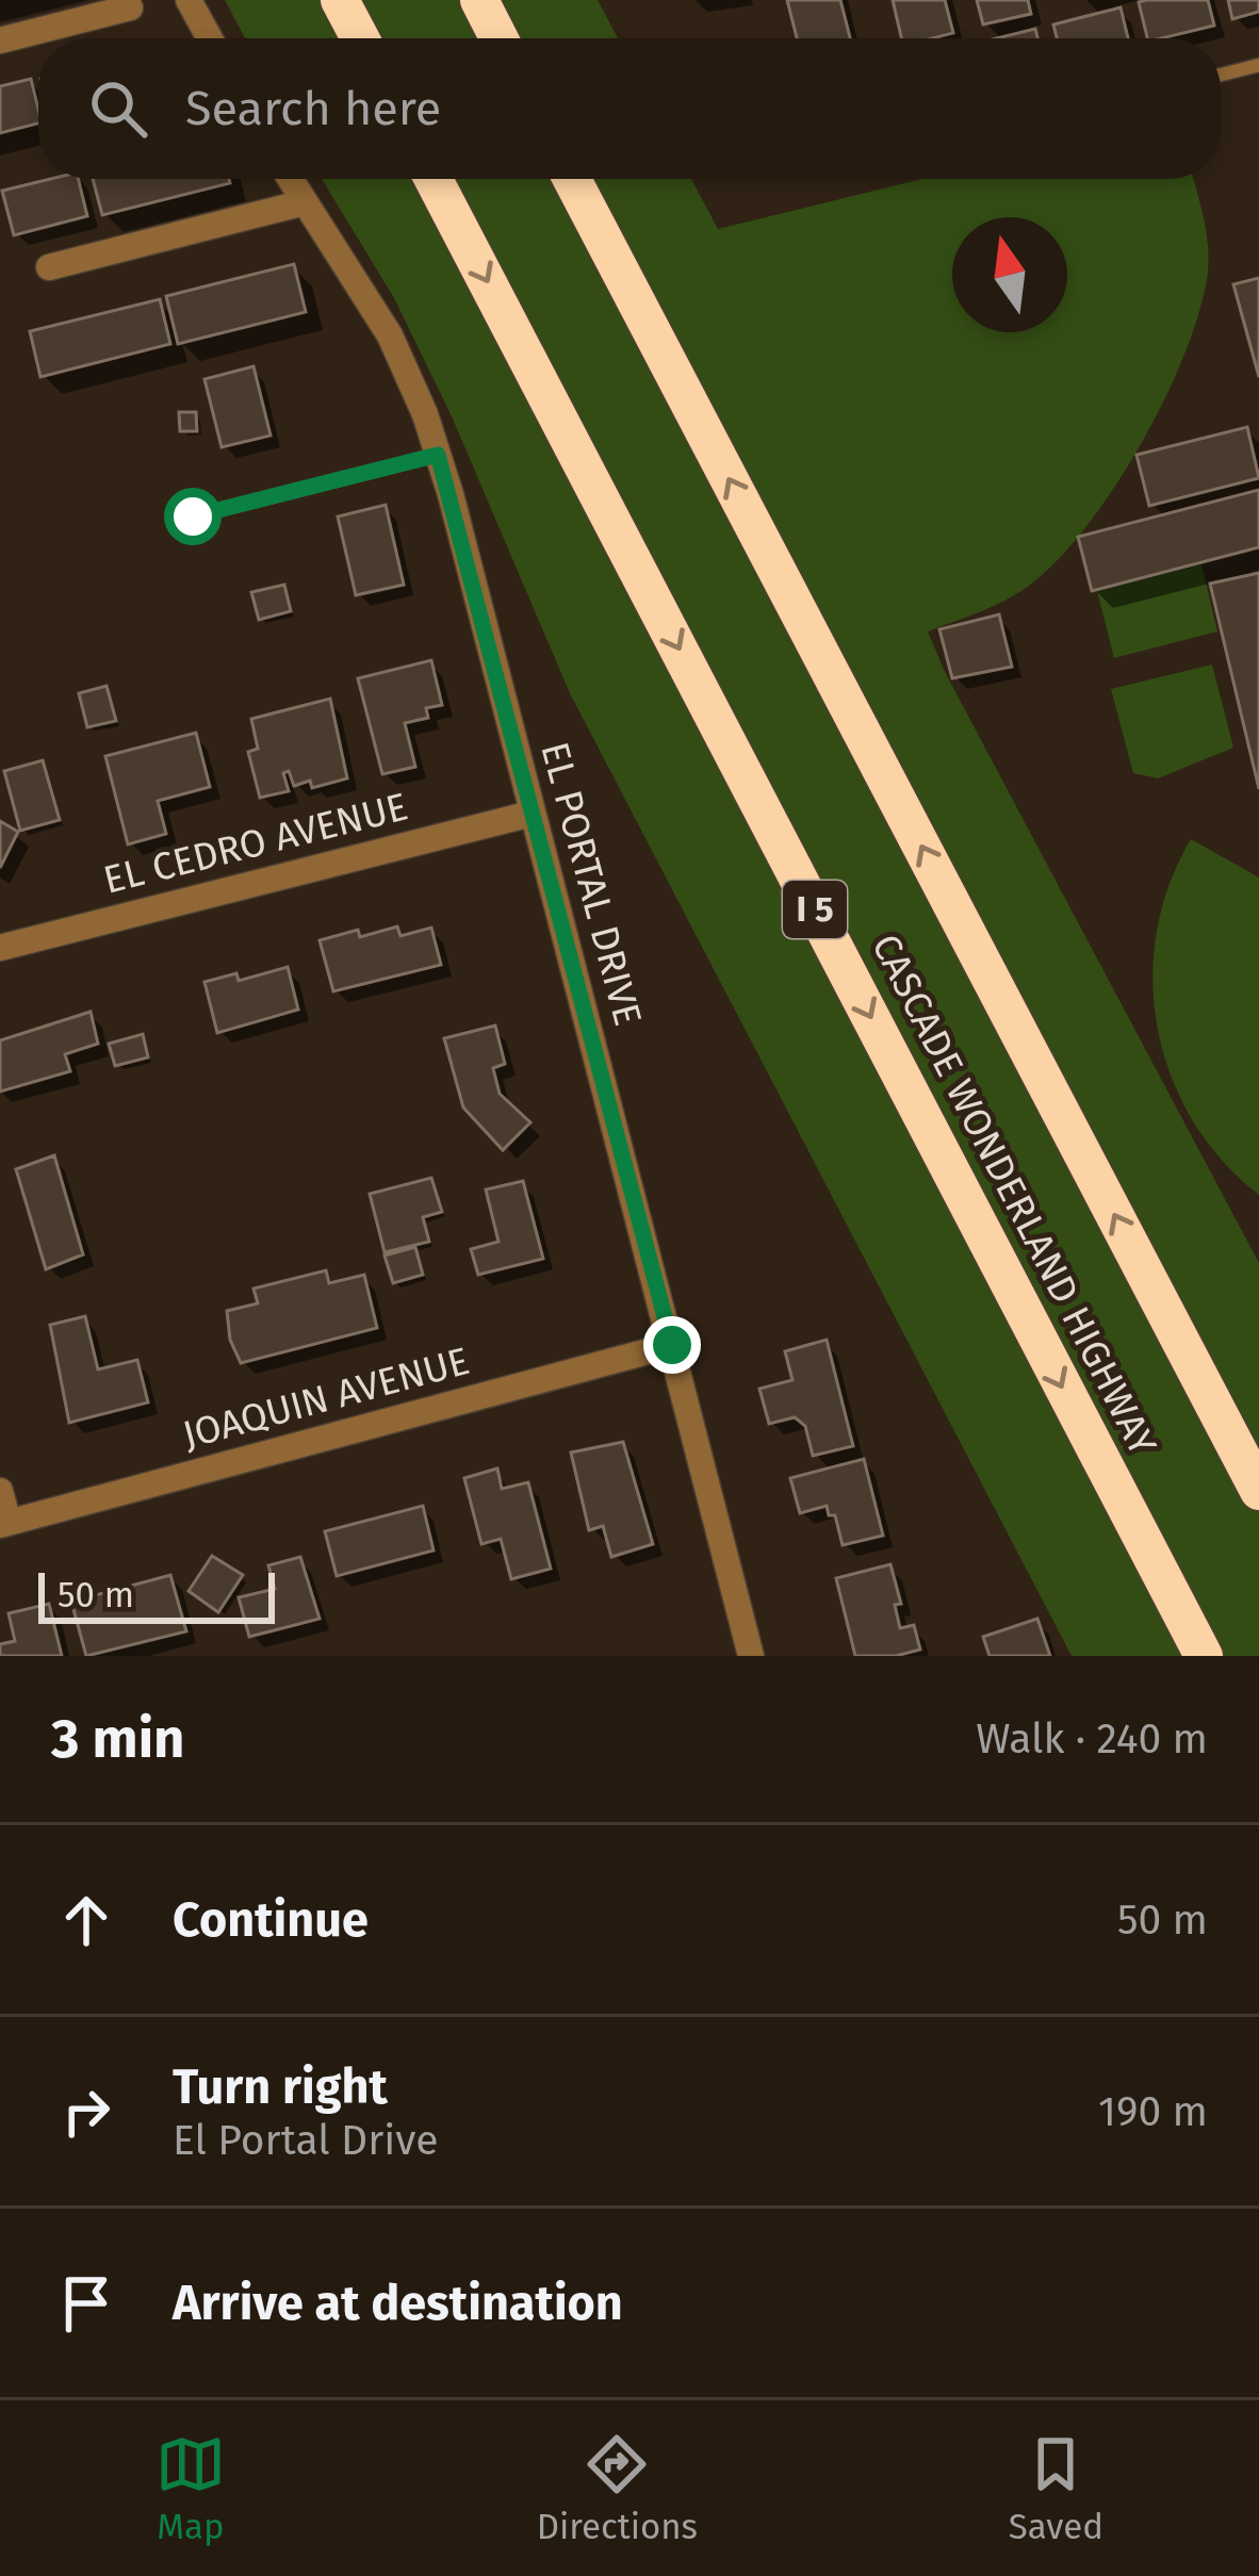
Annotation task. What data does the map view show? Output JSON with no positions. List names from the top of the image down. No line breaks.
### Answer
{"streets":{"highway":["I 5","CASCADE WONDERLAND HIGHWAY"],"street":["EL CEDRO AVENUE","EL PORTAL DRIVE","JOAQUIN AVENUE"]},"crossings":[["EL CEDRO AVENUE","EL PORTAL DRIVE"],["EL PORTAL DRIVE","JOAQUIN AVENUE"]],"scale_bar":"50 m","north":"top","page":{"search":"Search here","scale":"50 m","heading":["3 min","Walk · 240 m"],"list":[["Continue","50 m"],["Turn right","El Portal Drive","190 m"],"Arrive at destination"],"nav":["Map","Directions","Saved"]}}
